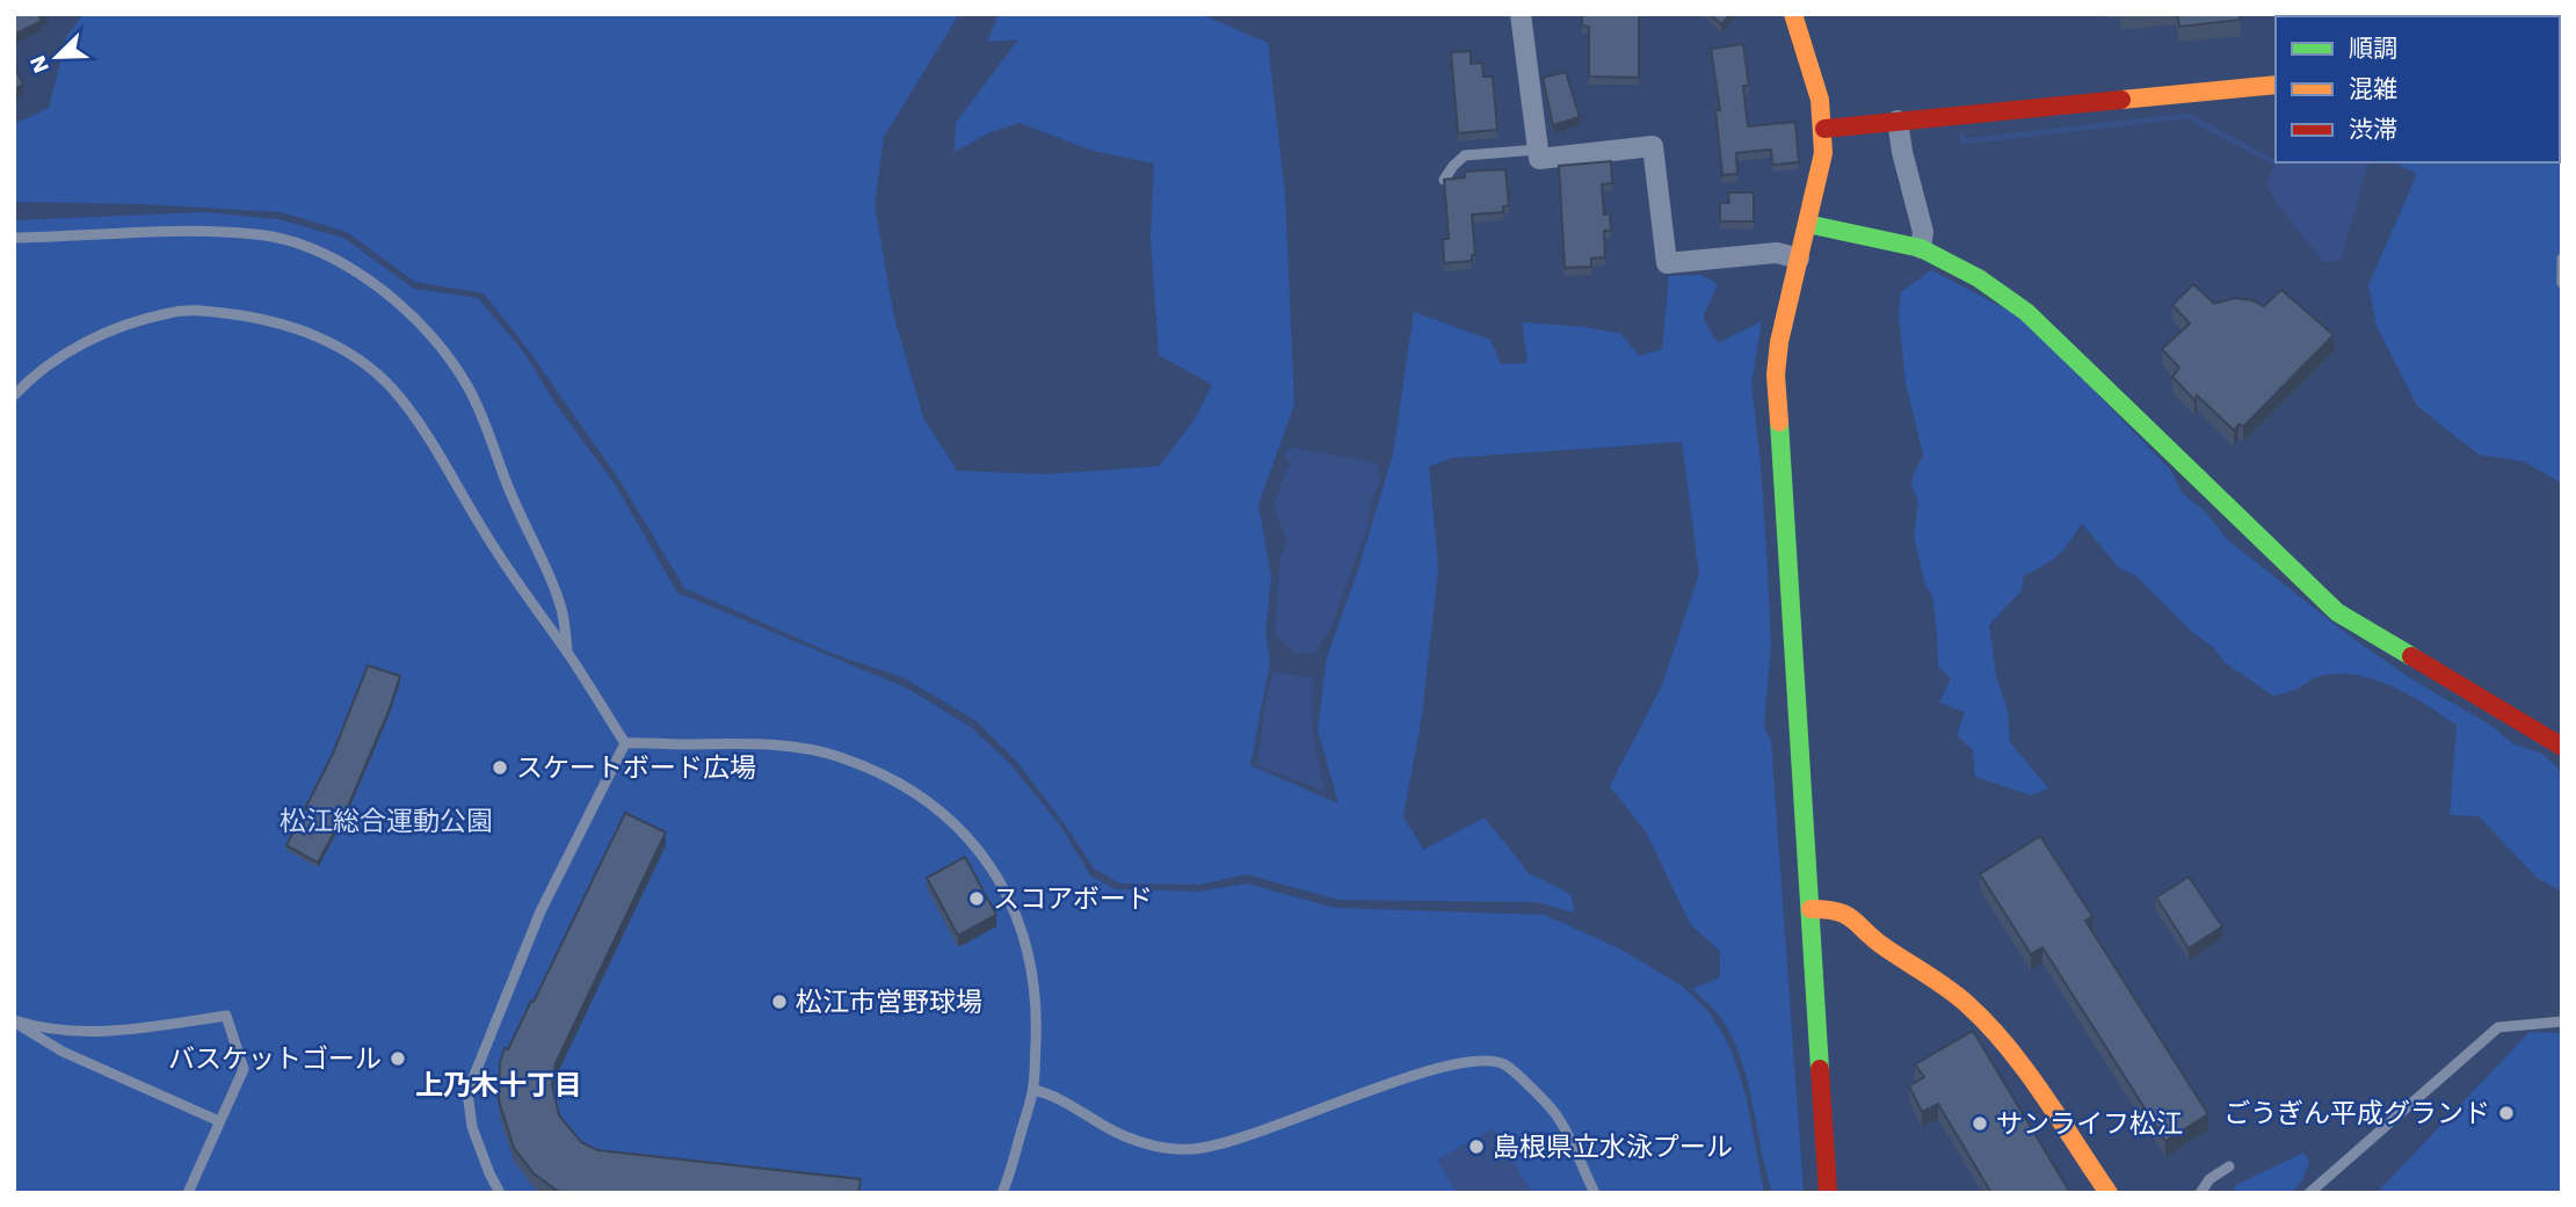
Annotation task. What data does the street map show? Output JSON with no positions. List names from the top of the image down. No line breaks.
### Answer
{"districts":["上乃木十丁目"],"parks":["松江総合運動公園"],"places":["スケートボード広場","スコアボード","松江市営野球場","バスケットゴール","ごうぎん平成グランド","サンライフ松江","島根県立水泳プール"],"legend":["順調","混雑","渋滞"],"north":"bottom left"}
